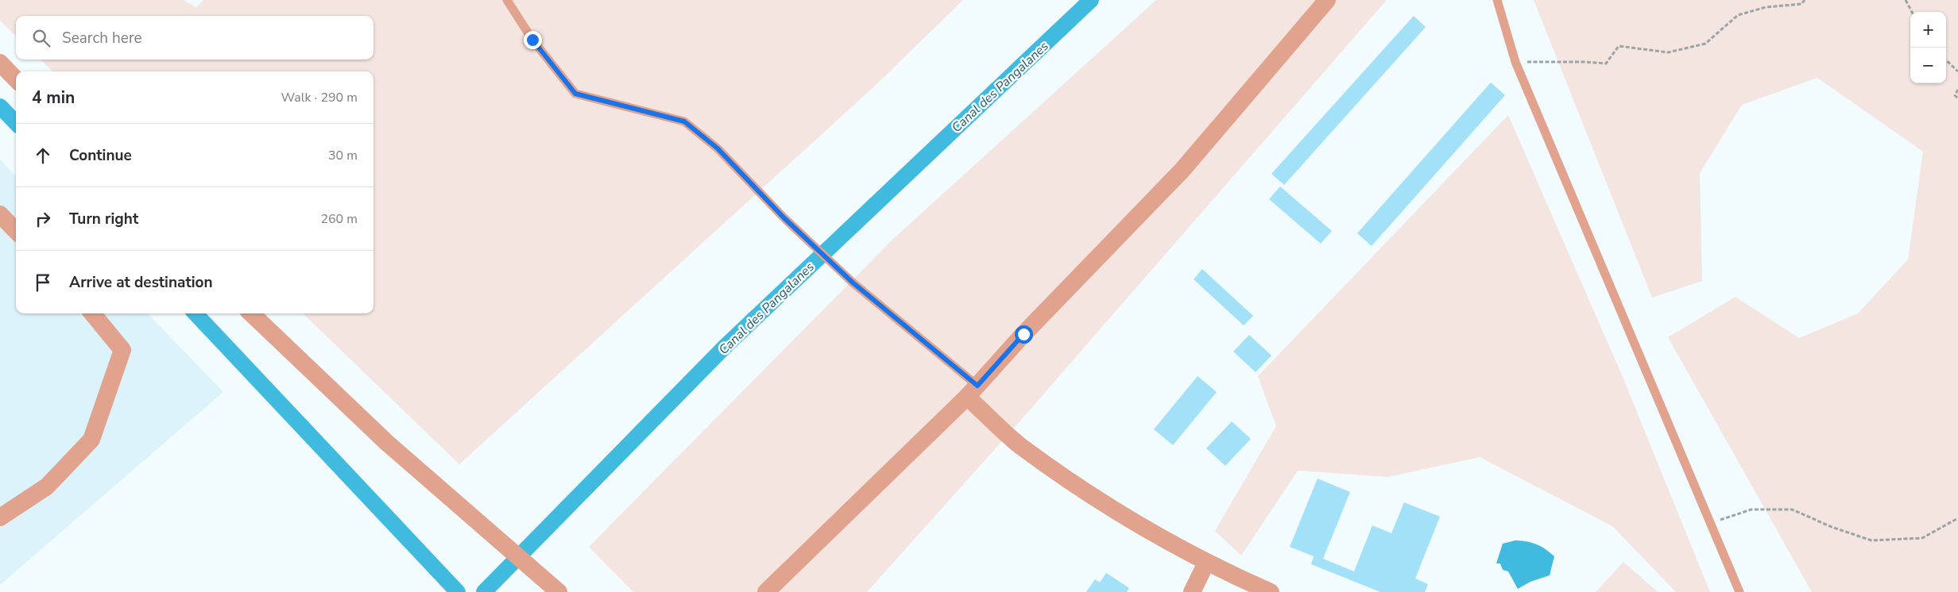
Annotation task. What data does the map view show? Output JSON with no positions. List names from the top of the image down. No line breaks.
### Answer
{"water":["Canal des Pangalanes"],"page":{"map_buttons":["+","−"],"search":"Search here","heading":["4 min","Walk · 290 m"],"list":[["Continue","30 m"],["Turn right","260 m"],"Arrive at destination"]}}
